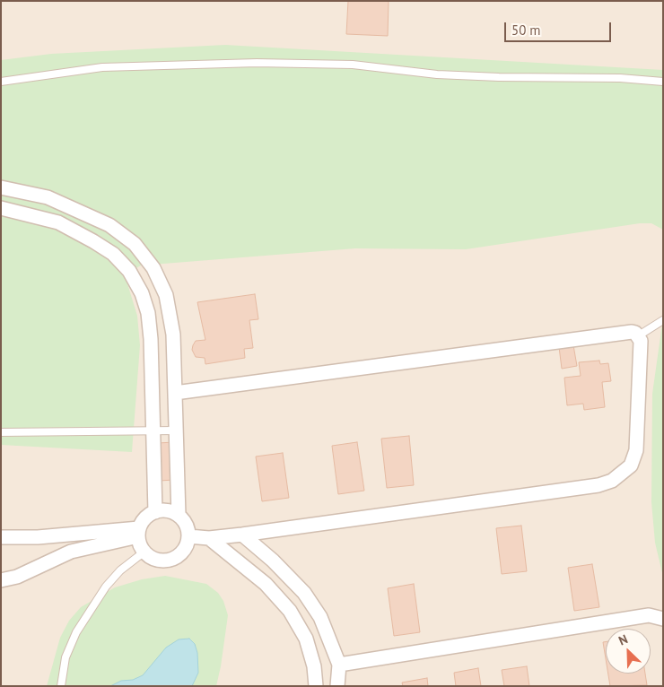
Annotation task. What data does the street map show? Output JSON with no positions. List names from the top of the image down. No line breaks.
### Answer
{"scale_bar":"50 m","north":"top left"}
